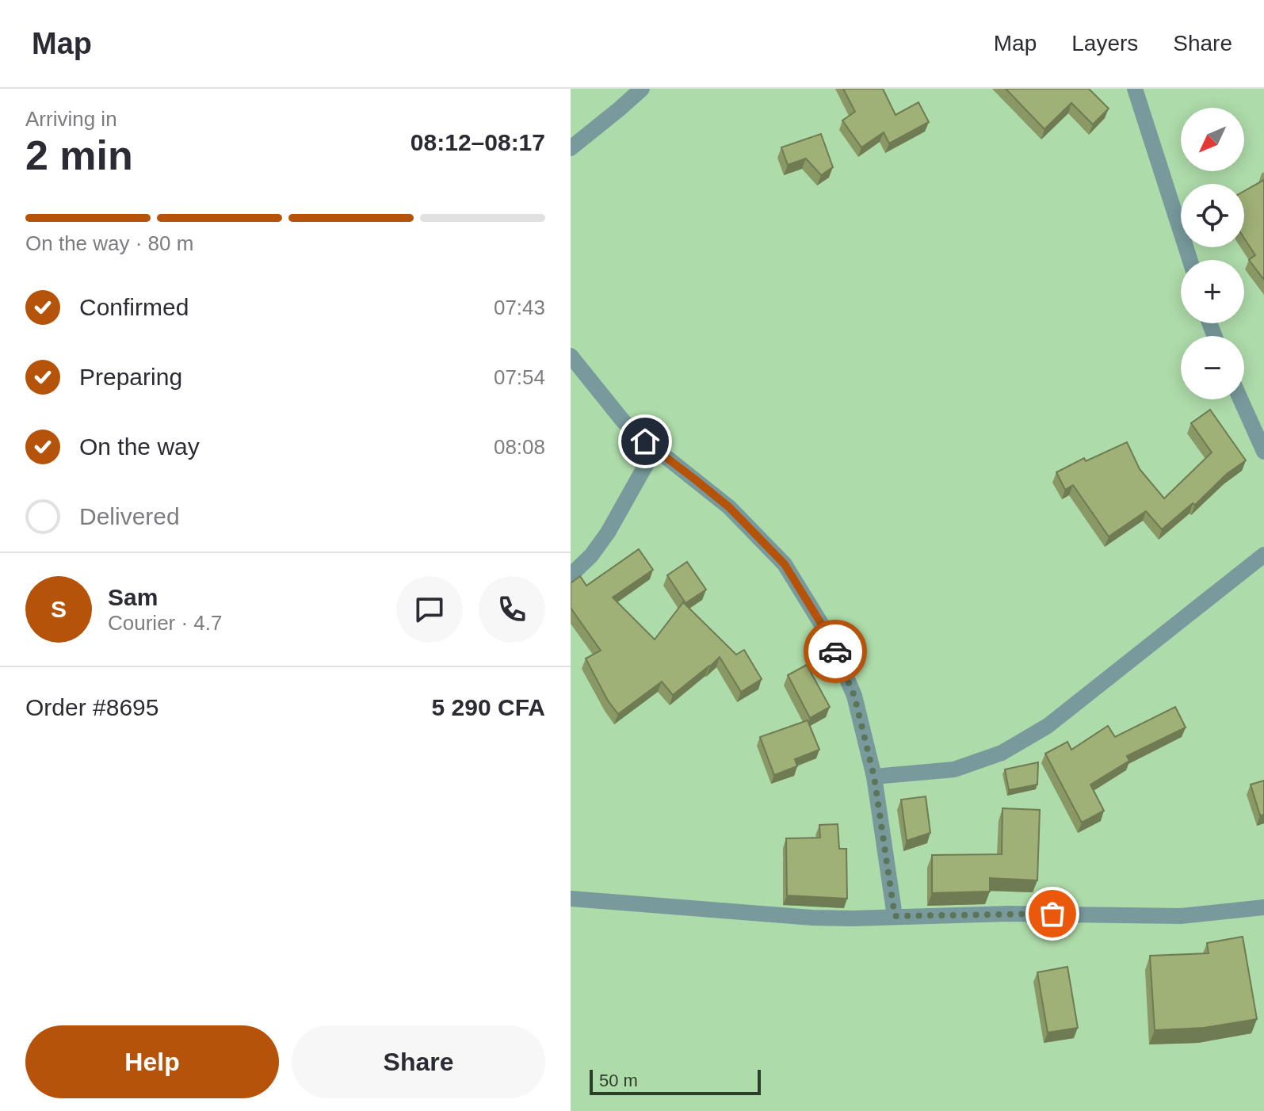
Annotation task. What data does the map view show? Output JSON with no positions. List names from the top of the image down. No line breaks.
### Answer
{"scale_bar":"50 m","north":"bottom left","page":{"header":"Map","nav":["Map","Layers","Share"],"heading":["2 min","Arriving in","08:12–08:17"],"panel":["Sam","Courier · 4.7","Order #8695","5 290 CFA"],"map_buttons":["+","−"],"bar":"On the way · 80 m","list":[["Confirmed","07:43"],["Preparing","07:54"],["On the way","08:08"],"Delivered"],"round":"S","buttons":["Help","Share"],"scale":"50 m"}}
